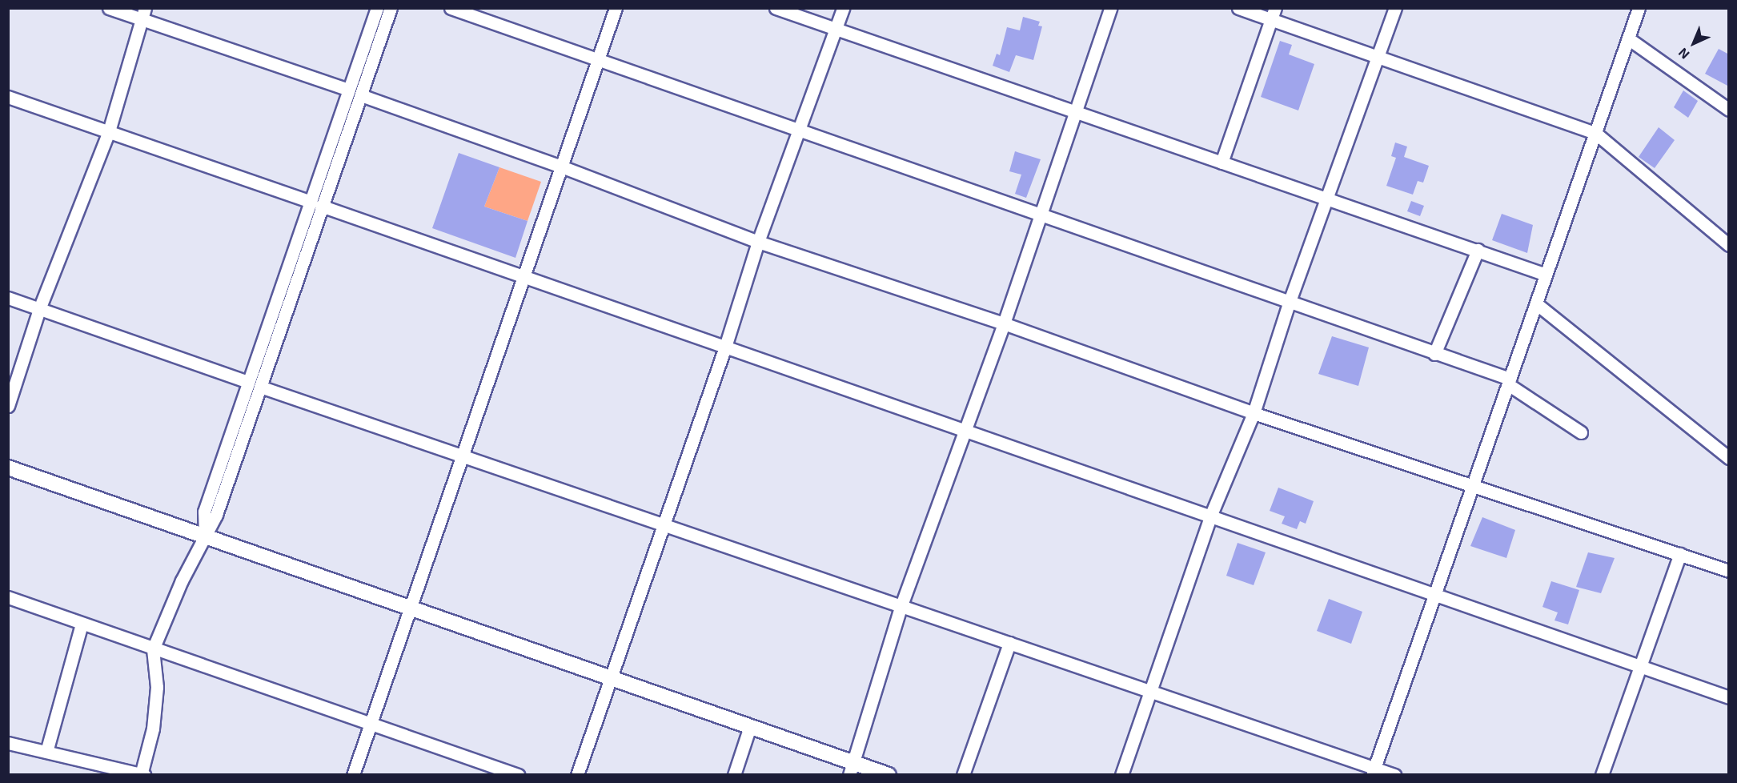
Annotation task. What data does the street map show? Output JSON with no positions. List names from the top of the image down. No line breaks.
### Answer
{"north":"bottom left"}
